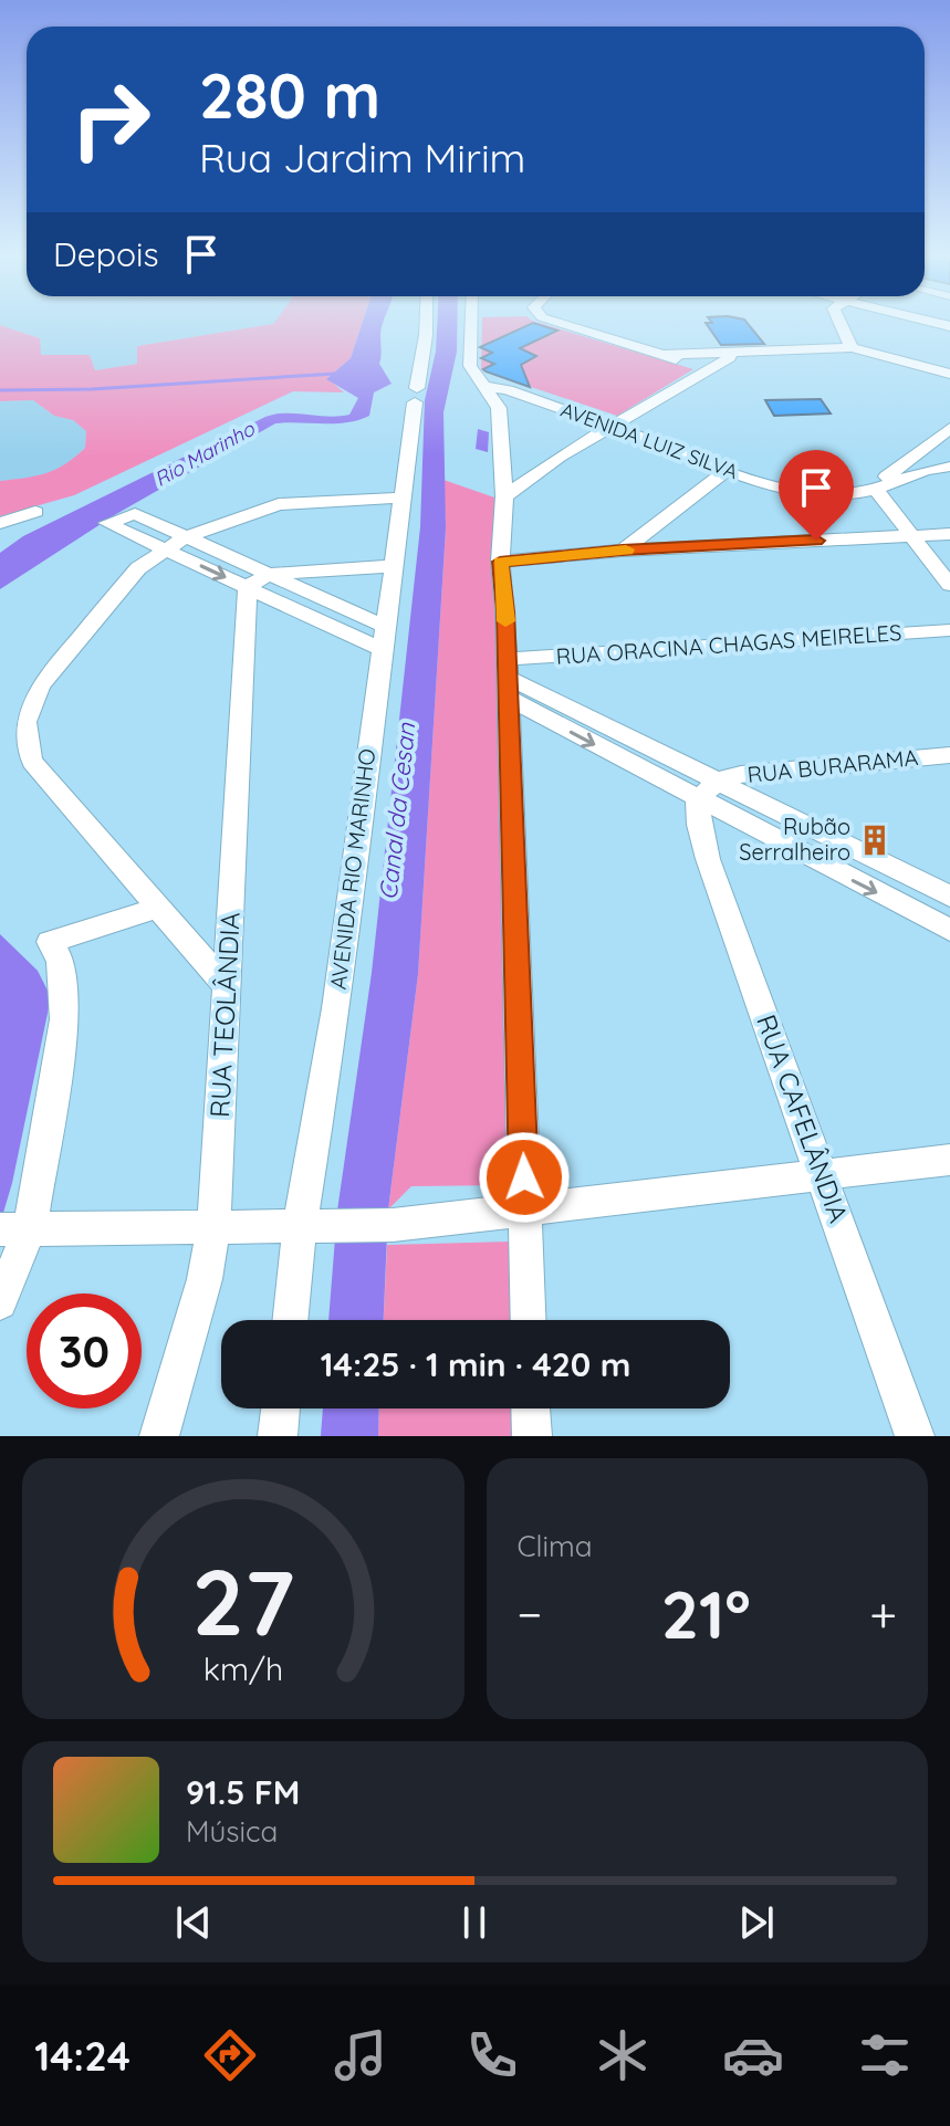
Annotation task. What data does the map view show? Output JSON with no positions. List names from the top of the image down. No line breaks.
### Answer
{"streets":{"street":["AVENIDA LUIZ SILVA","RUA ORACINA CHAGAS MEIRELES","RUA BURARAMA","AVENIDA RIO MARINHO","RUA TEOLÂNDIA","RUA CAFELÂNDIA"]},"crossings":[["RUA BURARAMA","RUA CAFELÂNDIA"]],"water":["Rio Marinho","Canal da Cesan"],"places":{"building":["Rubão Serralheiro"]},"page":{"turn":["280 m","Rua Jardim Mirim"],"then":"Depois","limit":"30","trip":"14:25 · 1 min · 420 m","tile":"Clima","heat":["−","21°","+"],"song":["91.5 FM","Música"],"tabs":"14:24","gauge":["27","km/h"]}}
